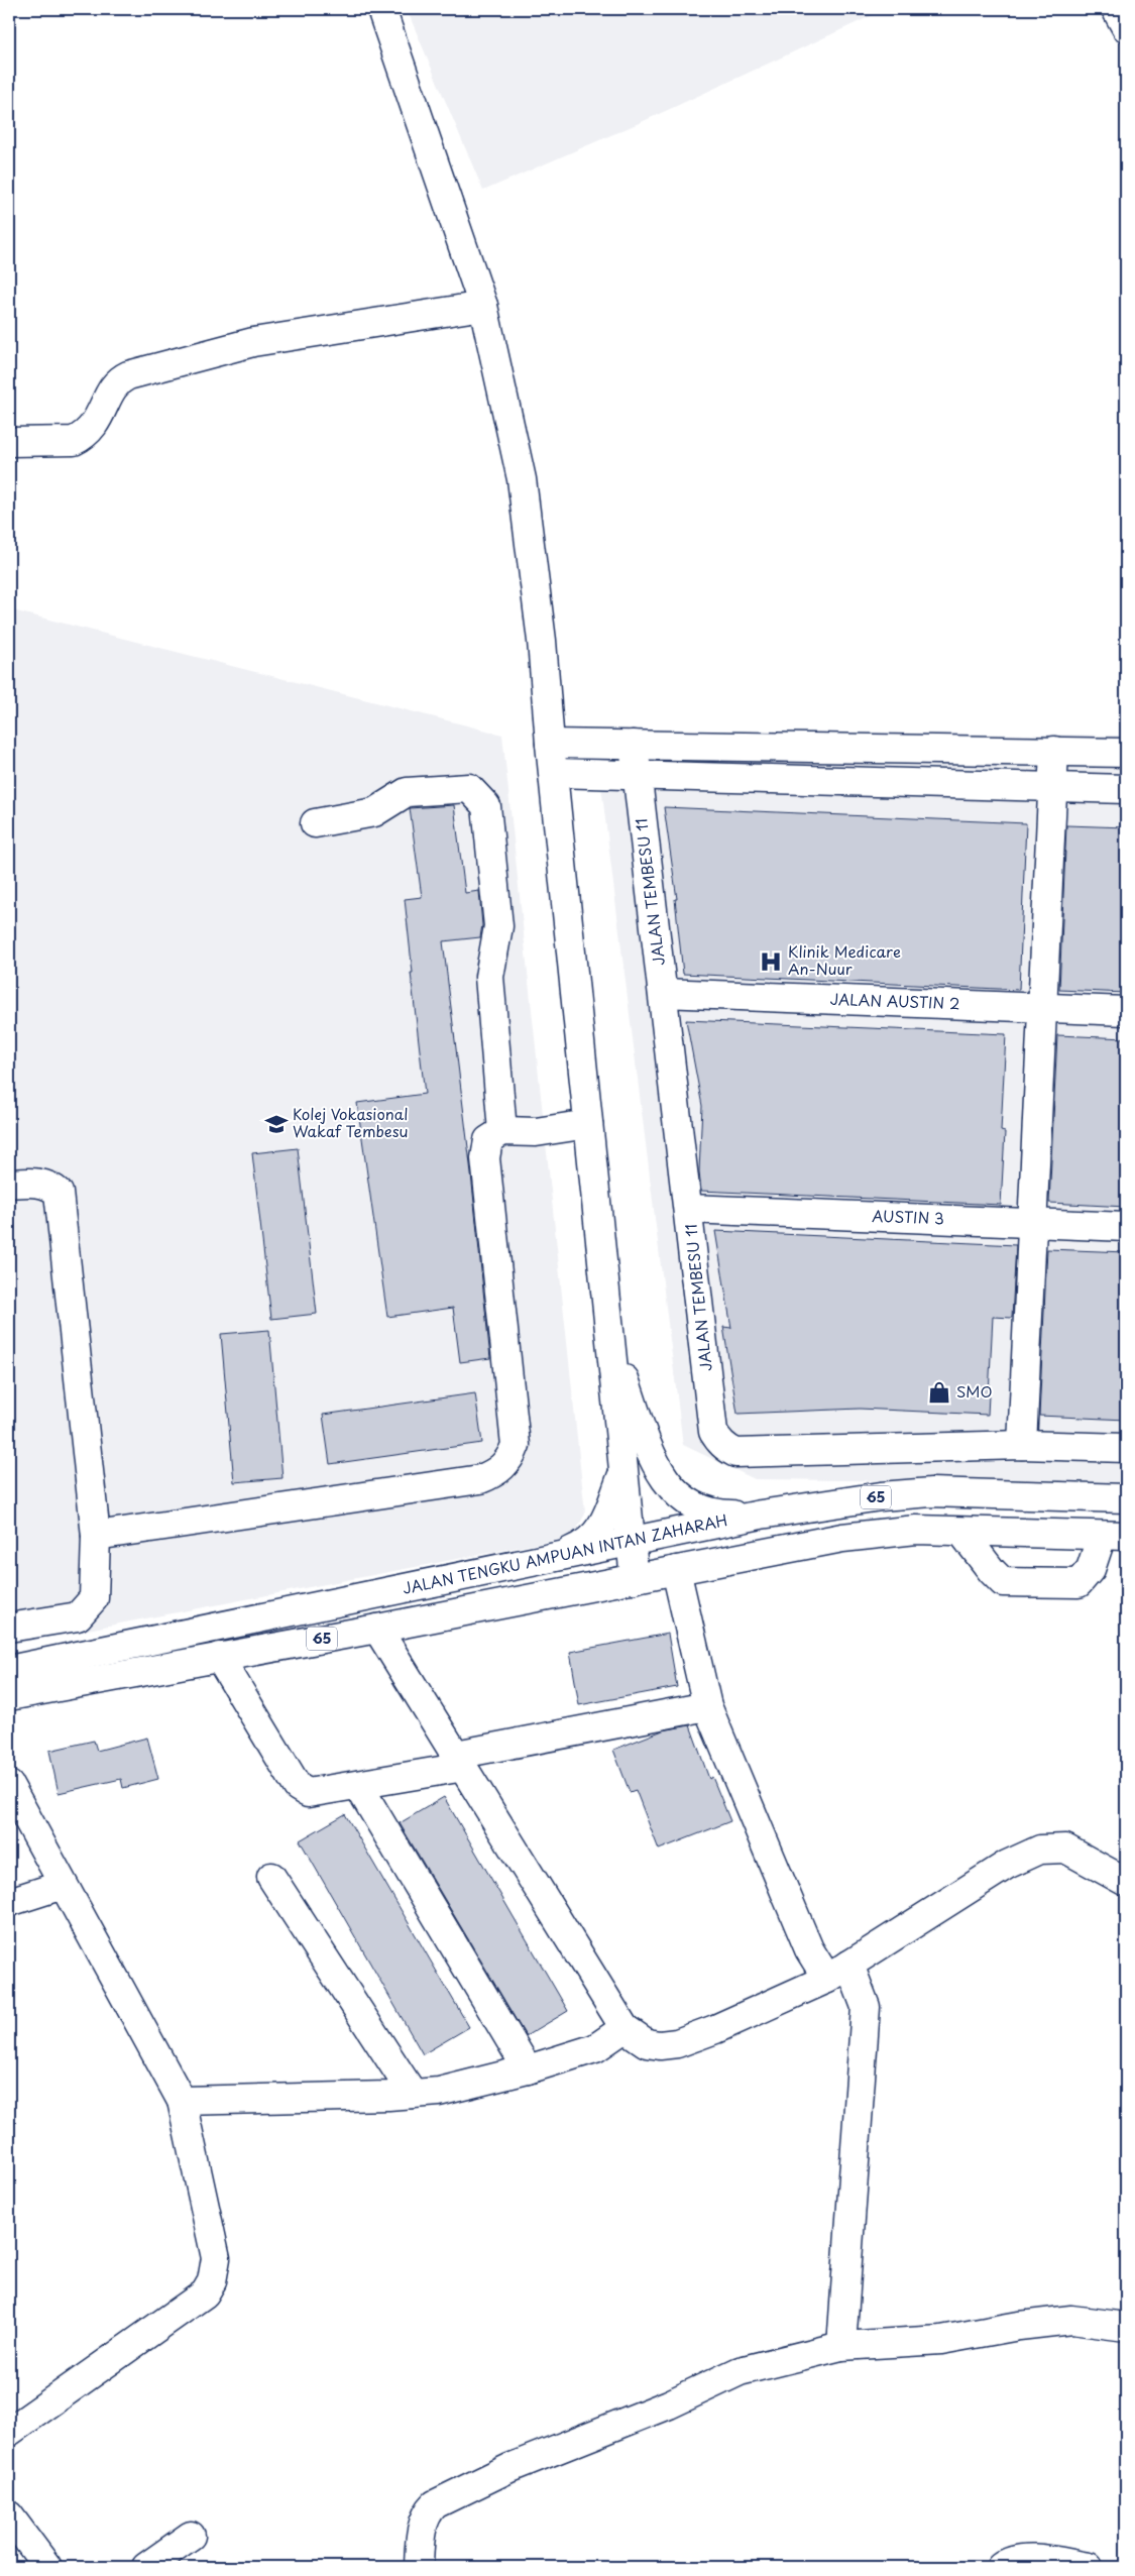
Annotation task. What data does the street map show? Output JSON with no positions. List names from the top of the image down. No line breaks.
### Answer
{"streets":{"street":["JALAN TEMBESU 11","JALAN AUSTIN 2","AUSTIN 3","65","JALAN TENGKU AMPUAN INTAN ZAHARAH"]},"crossings":[["JALAN TEMBESU 11","JALAN AUSTIN 2"],["JALAN TEMBESU 11","AUSTIN 3"]],"places":{"hospital":["Klinik Medicare An-Nuur"],"school or university":["Kolej Vokasional Wakaf Tembesu"],"shop":["SMO"]}}
